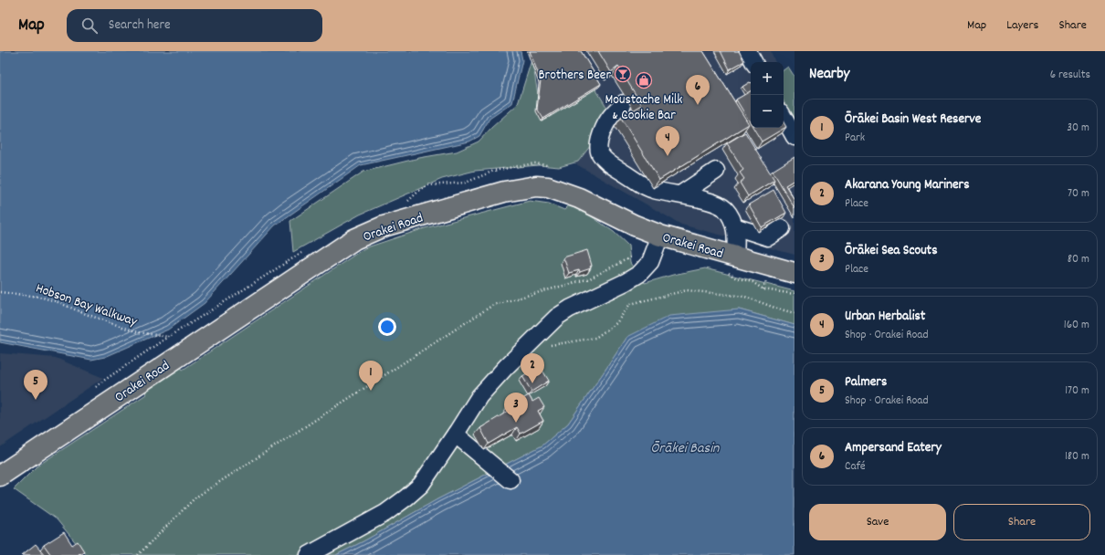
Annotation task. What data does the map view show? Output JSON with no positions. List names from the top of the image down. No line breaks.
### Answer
{"streets":{"main road":["Orakei Road"],"path":["Hobson Bay Walkway"]},"water":["Ōrākei Basin"],"places":{"bar":["Brothers Beer"],"shop":["Moustache Milk & Cookie Bar"]},"page":{"header":"Map","search":"Search here","nav":["Map","Layers","Share"],"heading":["Nearby","6 results"],"map_buttons":["+","−"],"pins":["6","4","2","1","5","3"],"list":[{"mark":"1","name":"Ōrākei Basin West Reserve","note":"Park","value":"30 m"},{"mark":"2","name":"Akarana Young Mariners","note":"Place","value":"70 m"},{"mark":"3","name":"Ōrākei Sea Scouts","note":"Place","value":"80 m"},{"mark":"4","name":"Urban Herbalist","note":"Shop · Orakei Road","value":"160 m"},{"mark":"5","name":"Palmers","note":"Shop · Orakei Road","value":"170 m"},{"mark":"6","name":"Ampersand Eatery","note":"Café","value":"180 m"}],"buttons":["Save","Share"]}}
